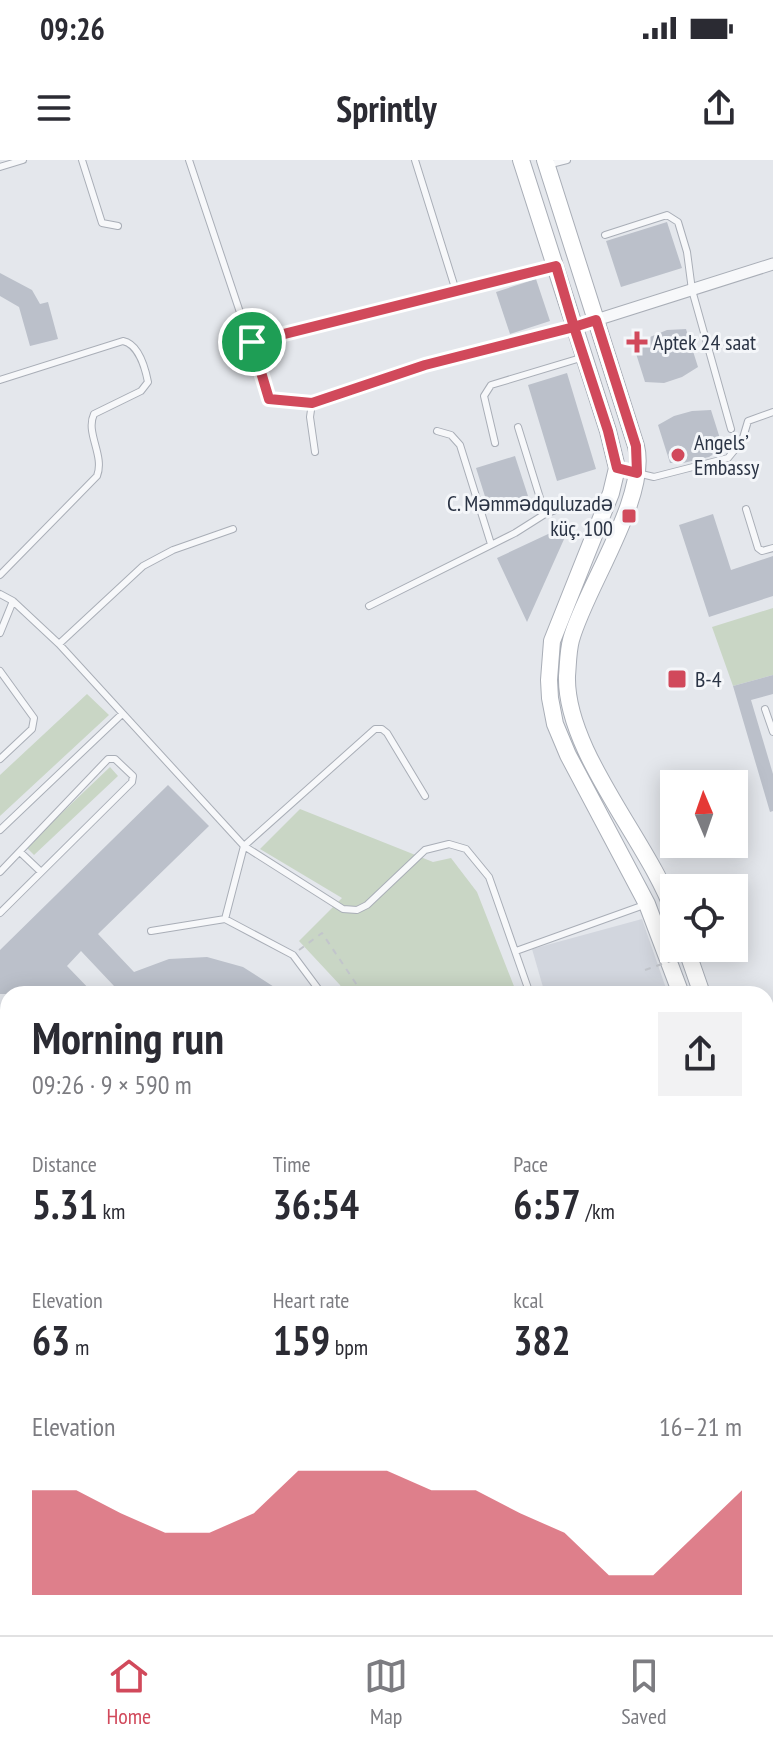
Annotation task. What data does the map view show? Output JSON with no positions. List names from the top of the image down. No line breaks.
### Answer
{"places":{"health":["Aptek 24 saat"],"other":["Angels’ Embassy"],"transit":["C. Məmmədquluzadə küç. 100","B-4"]},"north":"top","page":{"status":"09:26","header":"Sprintly","heading":["Morning run","09:26 · 9 × 590 m"],"stats":[["Distance","5.31 km"],["Time","36:54"],["Pace","6:57 /km"],["Elevation","63 m"],["Heart rate","159 bpm"],["kcal","382"]],"chart":["Elevation","16–21 m"],"tabs":["Home","Map","Saved"]}}
